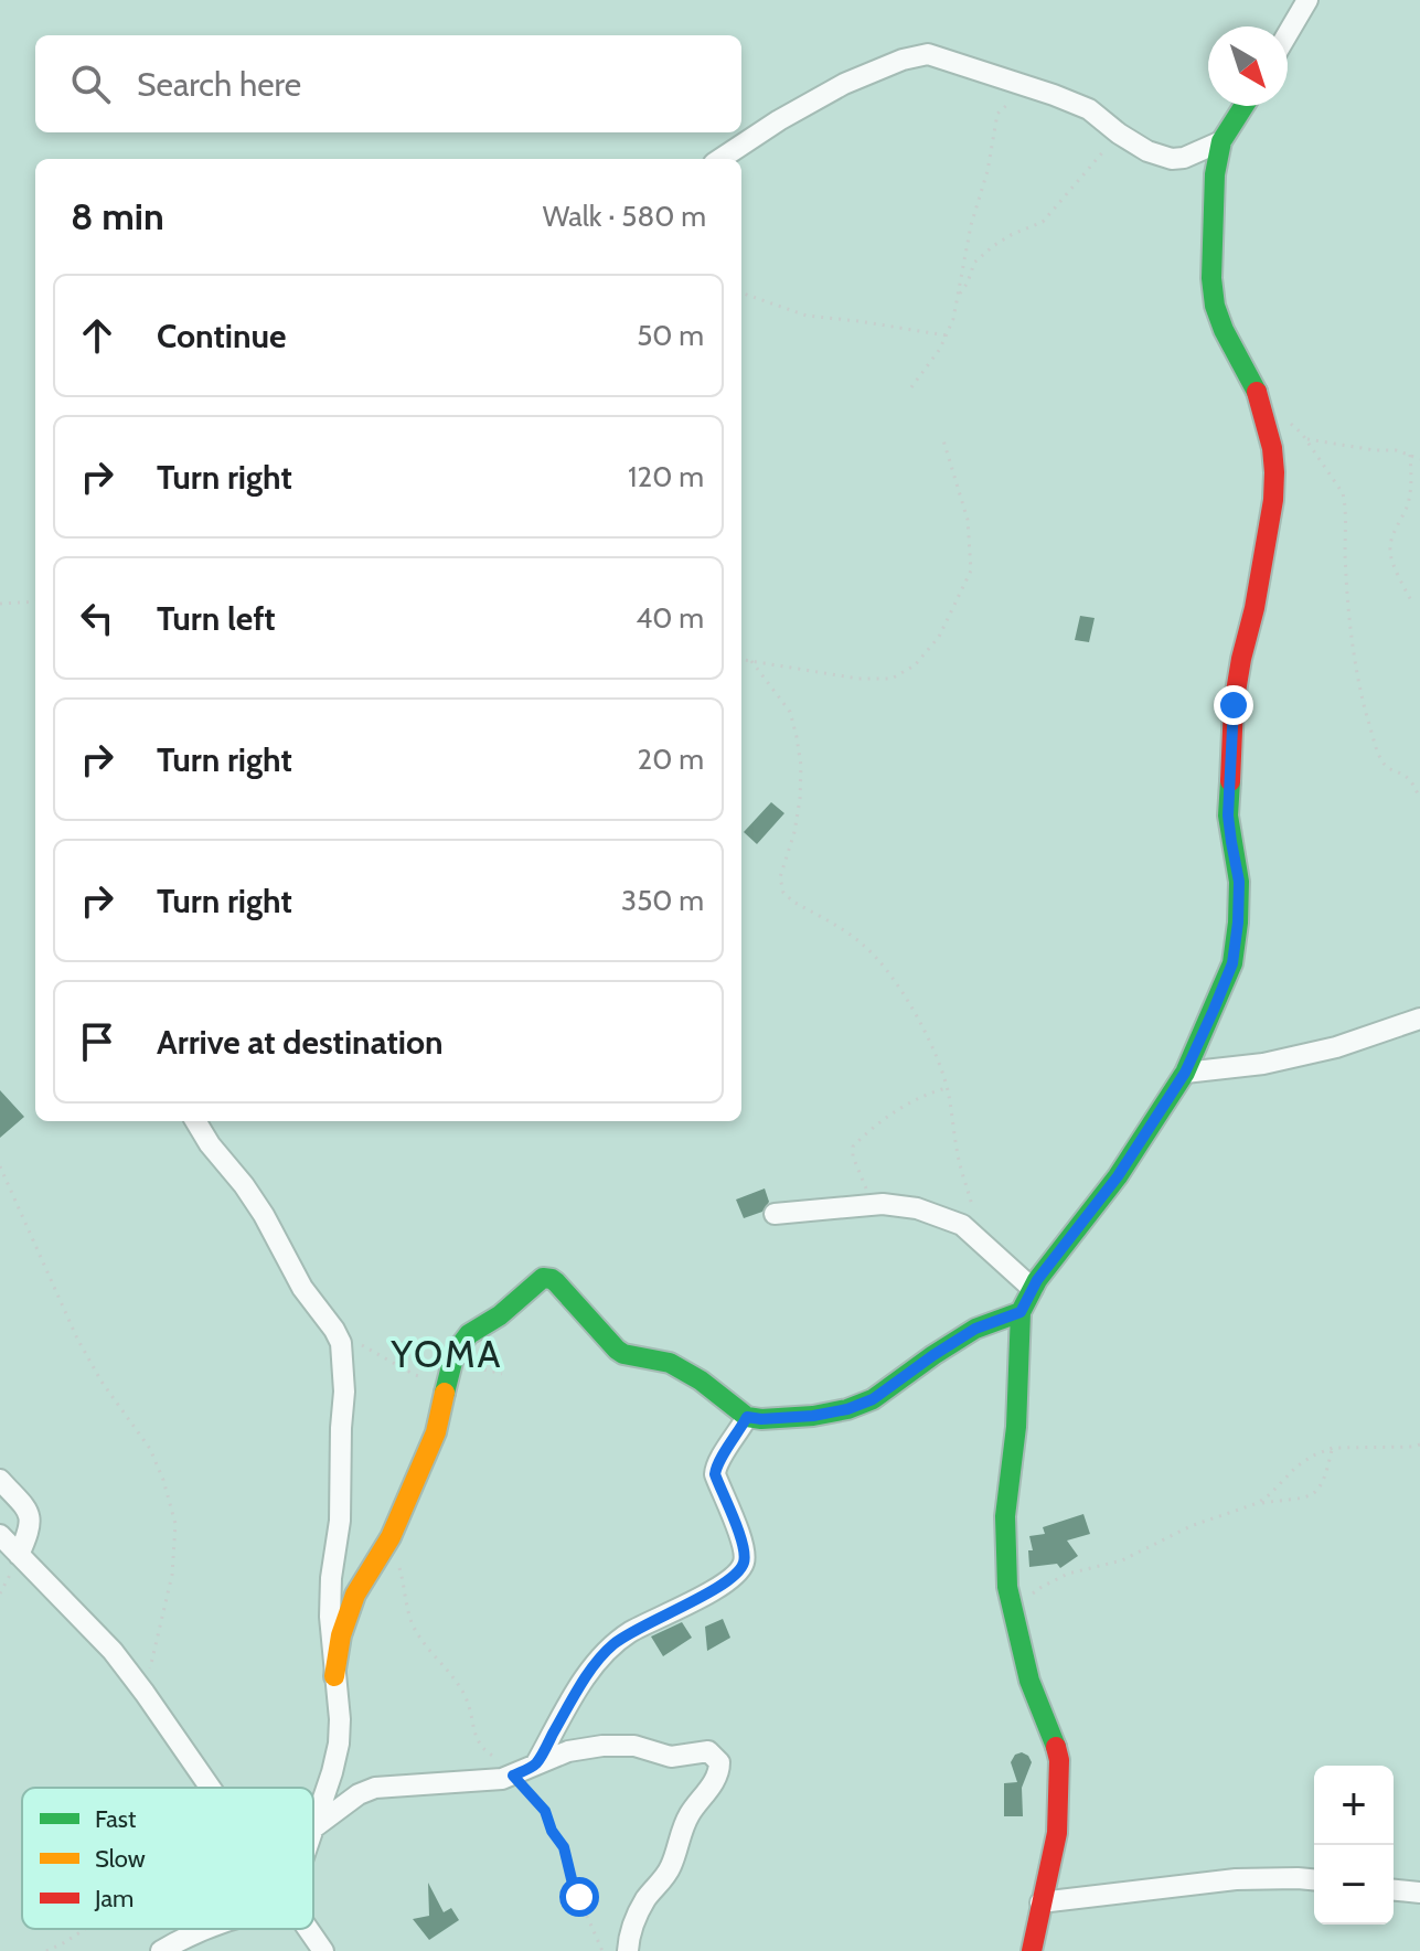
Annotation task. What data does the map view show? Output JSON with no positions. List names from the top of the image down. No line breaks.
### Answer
{"districts":["YOMA"],"legend":["Fast","Slow","Jam"],"north":"bottom right","page":{"search":"Search here","heading":["8 min","Walk · 580 m"],"list":[["Continue","50 m"],["Turn right","120 m"],["Turn left","40 m"],["Turn right","20 m"],["Turn right","350 m"],"Arrive at destination"],"map_buttons":["+","−"]}}
